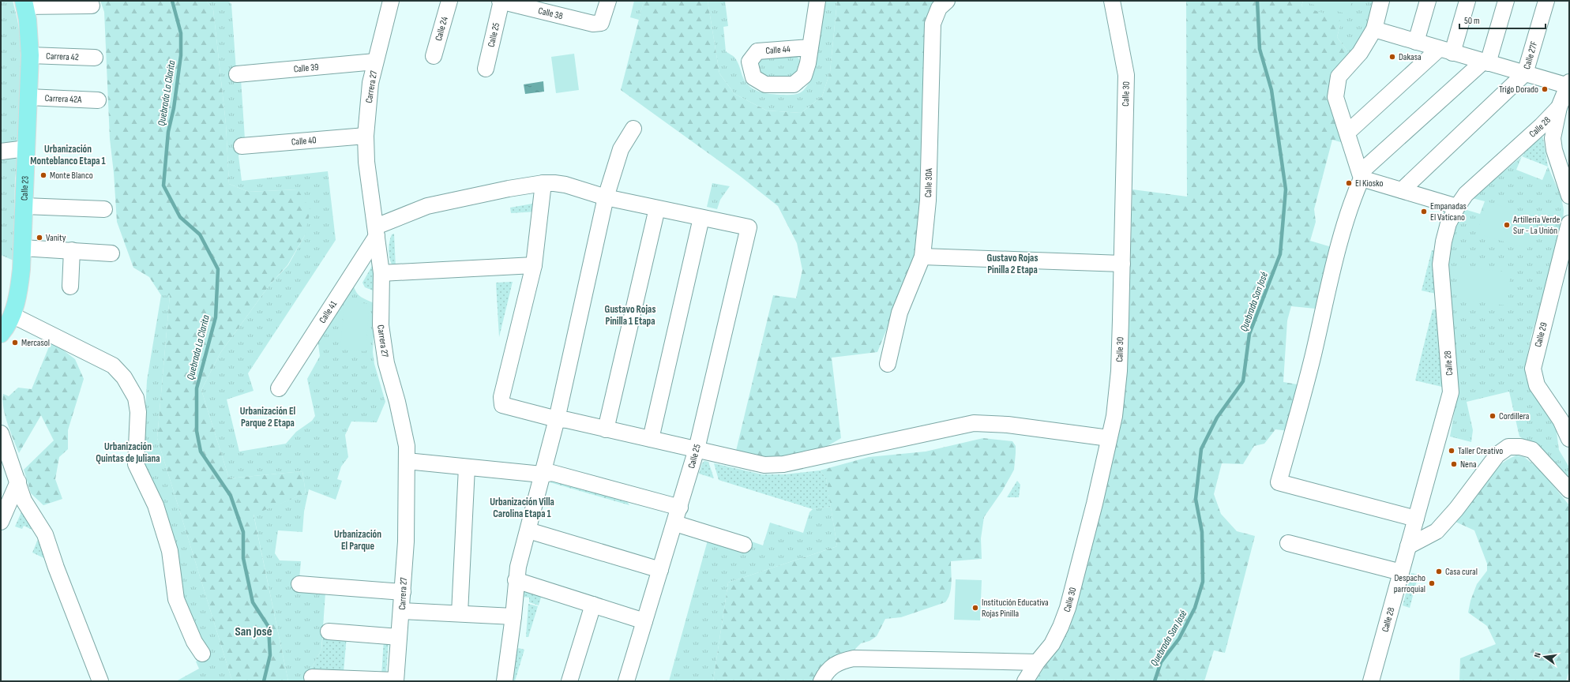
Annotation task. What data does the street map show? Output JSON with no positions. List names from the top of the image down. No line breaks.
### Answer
{"streets":{"main road":["Calle 23"],"street":["Calle 38","Calle 24","Calle 25","Calle 44","Calle 27F","Carrera 42","Calle 39","Carrera 27","Calle 30","Carrera 42A","Calle 28","Calle 40","Calle 30A","Calle 41","Calle 29"]},"crossings":[["Calle 38","Calle 25"],["Carrera 42","Calle 23"],["Calle 39","Carrera 27"],["Carrera 27","Calle 40"],["Carrera 27","Calle 41"],["Carrera 42A","Calle 23"]],"districts":["Urbanización Monteblanco Etapa 1","Gustavo Rojas Pinilla 2 Etapa","Gustavo Rojas Pinilla 1 Etapa","Urbanización El Parque 2 Etapa","Urbanización Quintas de Juliana","Urbanización Villa Carolina Etapa 1","Urbanización El Parque","San José"],"water":["Quebrada La Clarita","Quebrada San José"],"places":["Dakasa","Trigo Dorado","Monte Blanco","El Kiosko","Empanadas El Vaticano","Artillería Verde Sur - La Unión","Vanity","Mercasol","Cordillera","Taller Creativo","Nena","Casa cural","Despacho parroquial","Institución Educativa Rojas Pinilla"],"scale_bar":"50 m","north":"left"}
